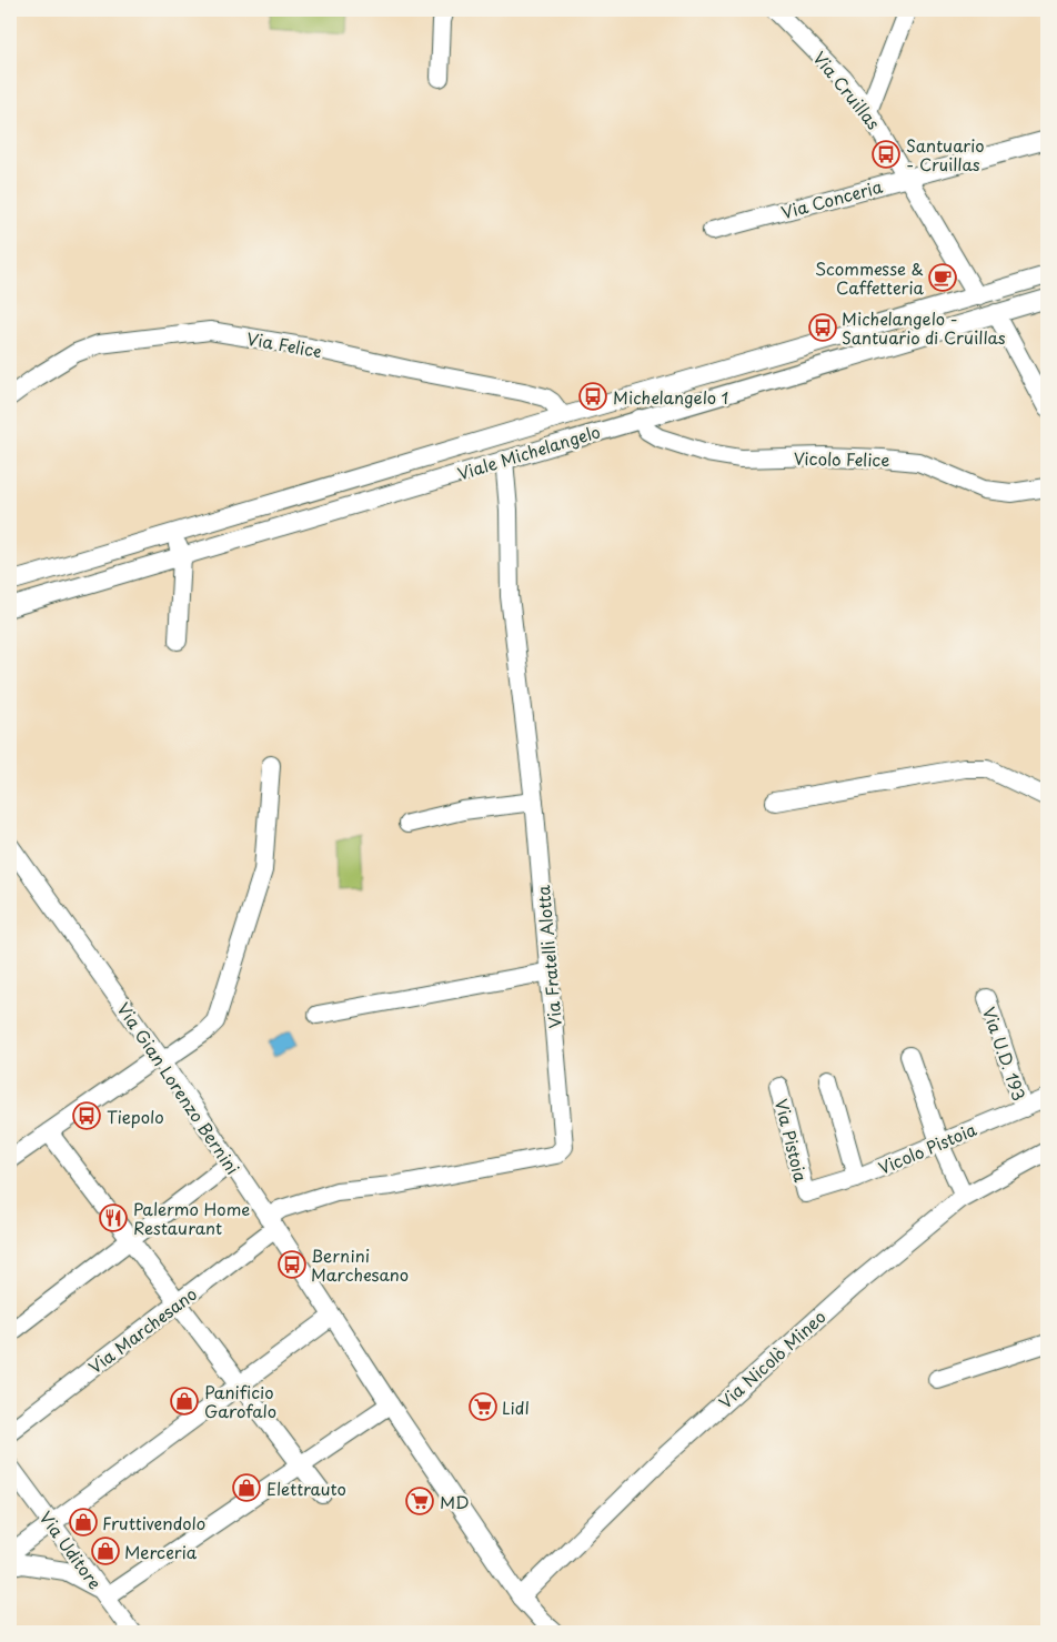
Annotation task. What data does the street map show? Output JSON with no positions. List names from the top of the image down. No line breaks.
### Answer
{"streets":{"street":["Via Cruillas","Via Conceria","Via Felice","Viale Michelangelo","Vicolo Felice","Via Fratelli Alotta","Via U.D. 193","Via Gian Lorenzo Bernini","Via Pistoia","Vicolo Pistoia","Via Marchesano","Via Nicolò Mineo","Via Uditore"]},"crossings":[["Via Cruillas","Via Conceria"],["Via Cruillas","Viale Michelangelo"],["Via Felice","Viale Michelangelo"],["Viale Michelangelo","Vicolo Felice"],["Viale Michelangelo","Via Fratelli Alotta"],["Via Fratelli Alotta","Via Gian Lorenzo Bernini"],["Via Fratelli Alotta","Via Marchesano"],["Via U.D. 193","Vicolo Pistoia"],["Via Gian Lorenzo Bernini","Via Marchesano"],["Via Gian Lorenzo Bernini","Via Nicolò Mineo"],["Via Pistoia","Vicolo Pistoia"]],"places":{"bus stop":["Santuario - Cruillas","Michelangelo - Santuario di Cruillas","Michelangelo 1","Tiepolo","Bernini Marchesano"],"cafe":["Scommesse & Caffetteria"],"restaurant":["Palermo Home Restaurant"],"shop":["Panificio Garofalo","Elettrauto","Fruttivendolo","Merceria"],"supermarket":["Lidl","MD"]}}
